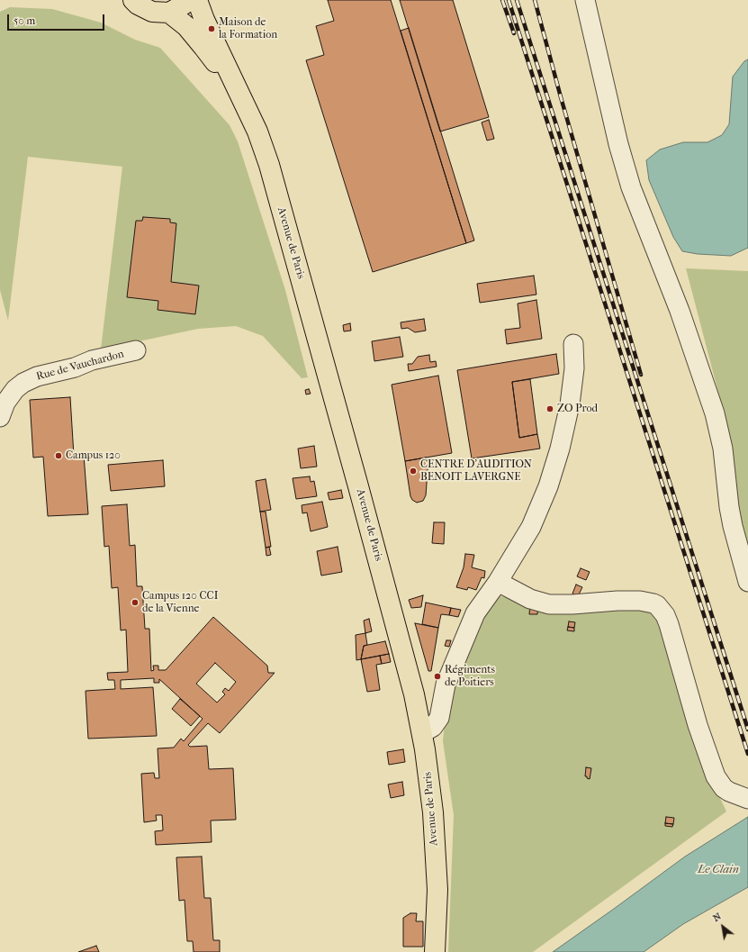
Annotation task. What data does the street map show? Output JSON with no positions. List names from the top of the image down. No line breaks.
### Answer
{"streets":{"main road":["Avenue de Paris"],"street":["Rue de Vauchardon"]},"water":["Le Clain"],"places":["Maison de la Formation","ZO Prod","Campus 120","CENTRE D'AUDITION BENOIT LAVERGNE","Campus 120 CCI de la Vienne","Régiments de Poitiers"],"scale_bar":"50 m","north":"top left"}
